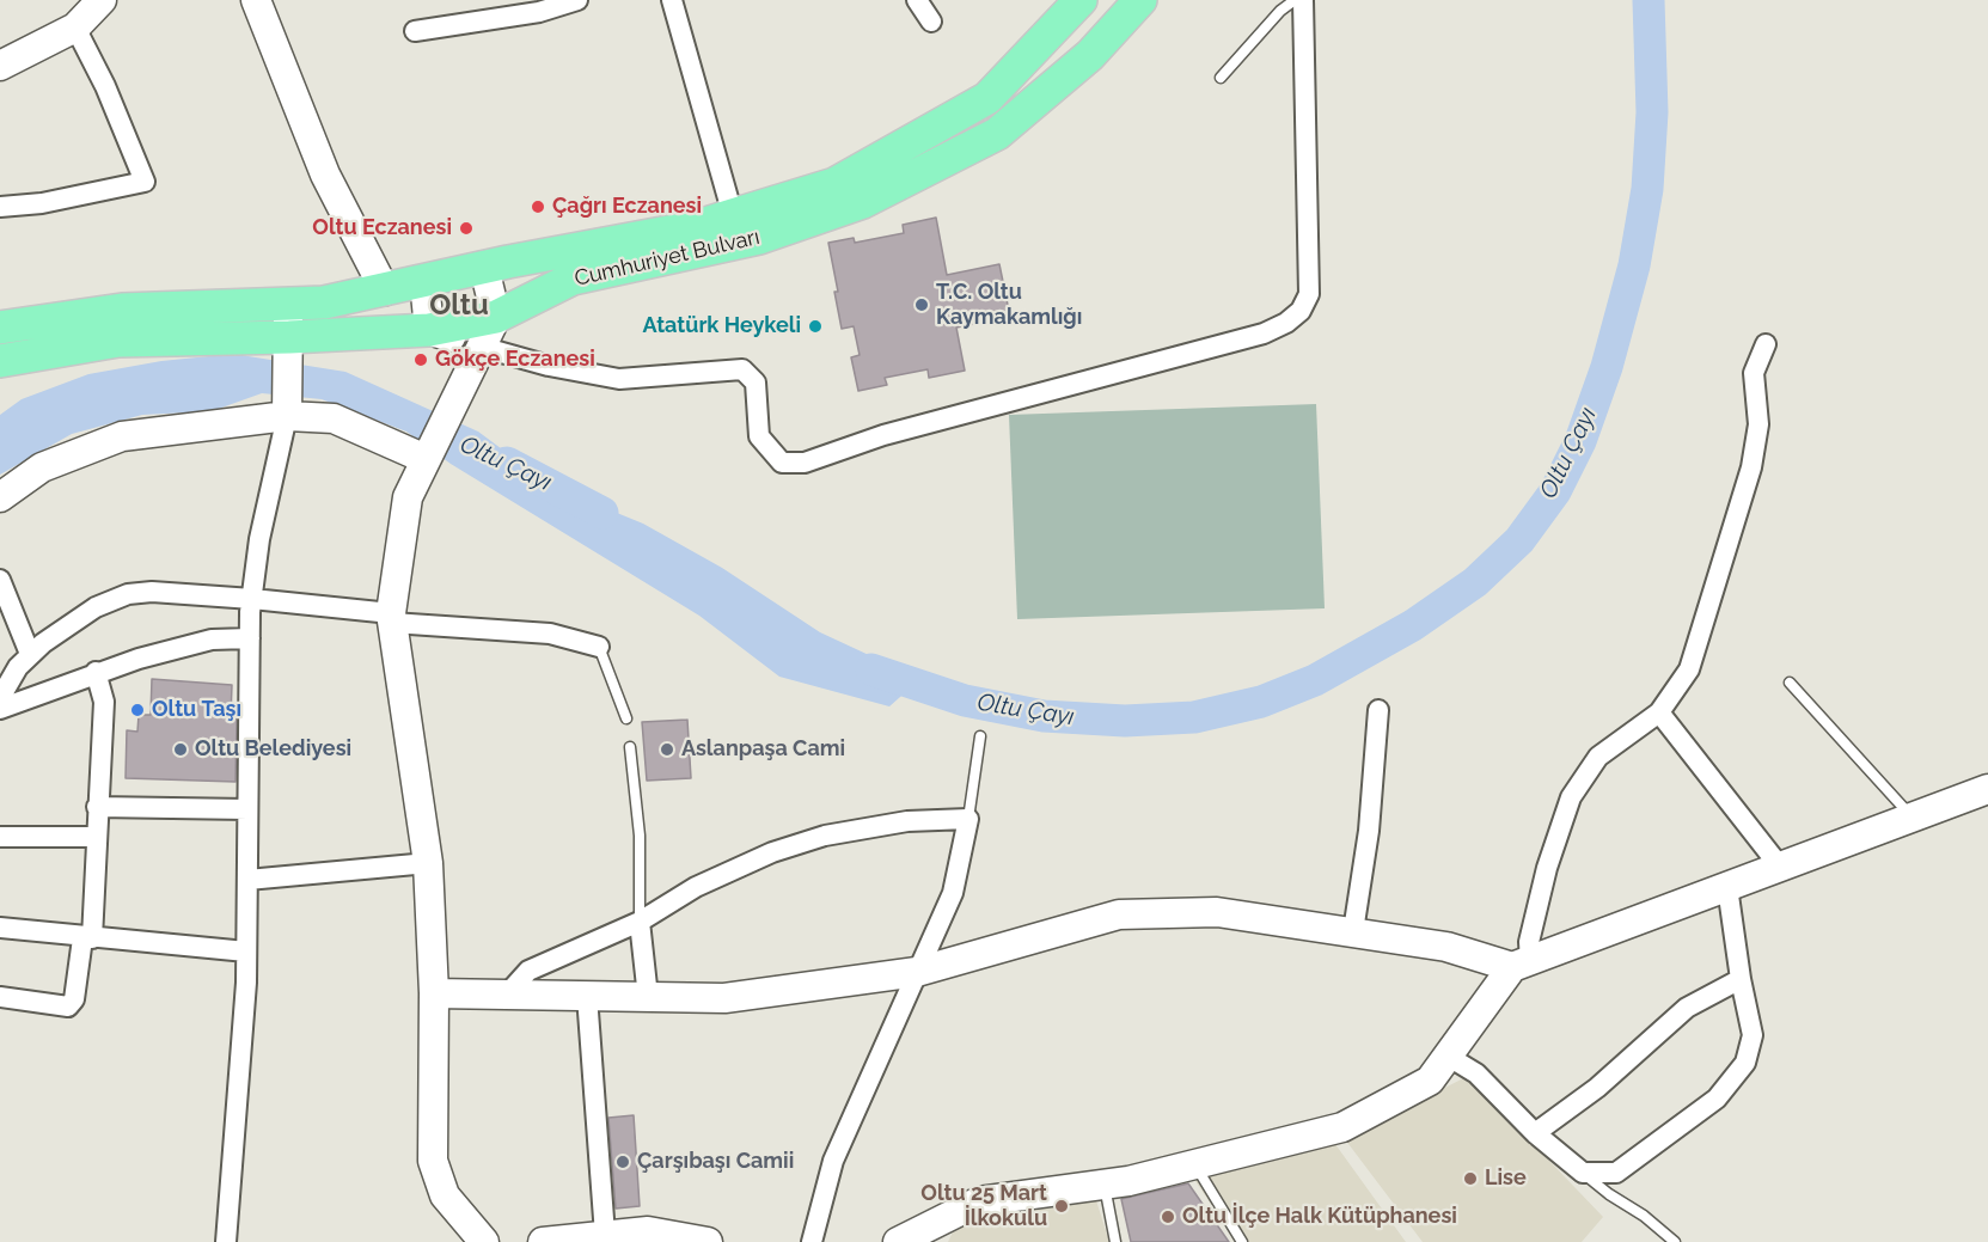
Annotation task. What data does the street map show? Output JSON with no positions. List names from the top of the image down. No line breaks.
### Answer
{"streets":{"main road":["Cumhuriyet Bulvarı"]},"districts":["Oltu"],"water":["Oltu Çayı"],"places":["Çağrı Eczanesi","Oltu Eczanesi","T.C. Oltu Kaymakamlığı","Atatürk Heykeli","Gökçe Eczanesi","Oltu Taşı","Oltu Belediyesi","Aslanpaşa Cami","Çarşıbaşı Camii","Lise","Oltu 25 Mart İlkokulu","Oltu İlçe Halk Kütüphanesi"]}
